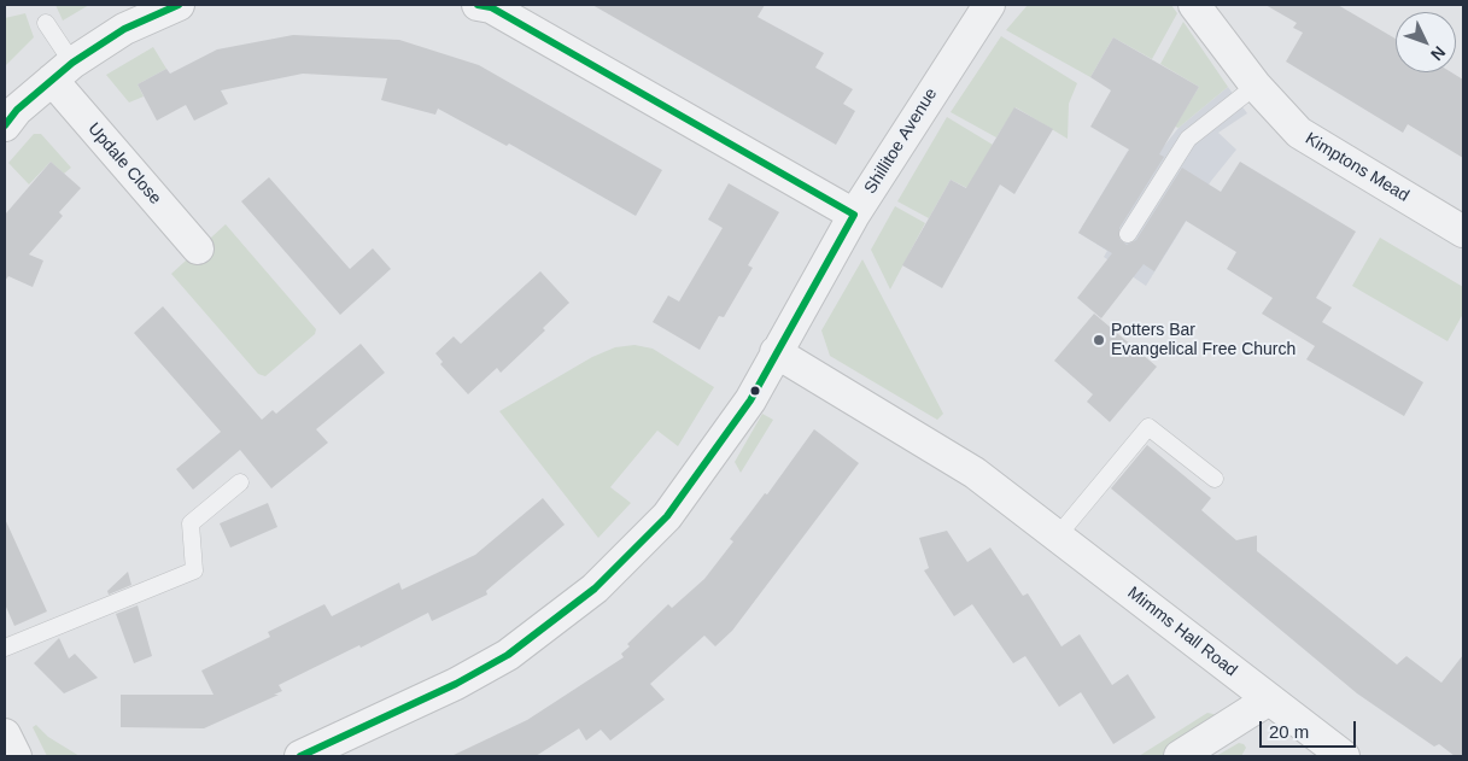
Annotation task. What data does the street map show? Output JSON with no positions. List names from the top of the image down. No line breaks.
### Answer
{"streets":{"street":["Shillitoe Avenue","Updale Close","Kimptons Mead","Mimms Hall Road"]},"crossings":[["Shillitoe Avenue","Mimms Hall Road"]],"places":["Potters Bar Evangelical Free Church"],"scale_bar":"20 m","north":"bottom right"}
